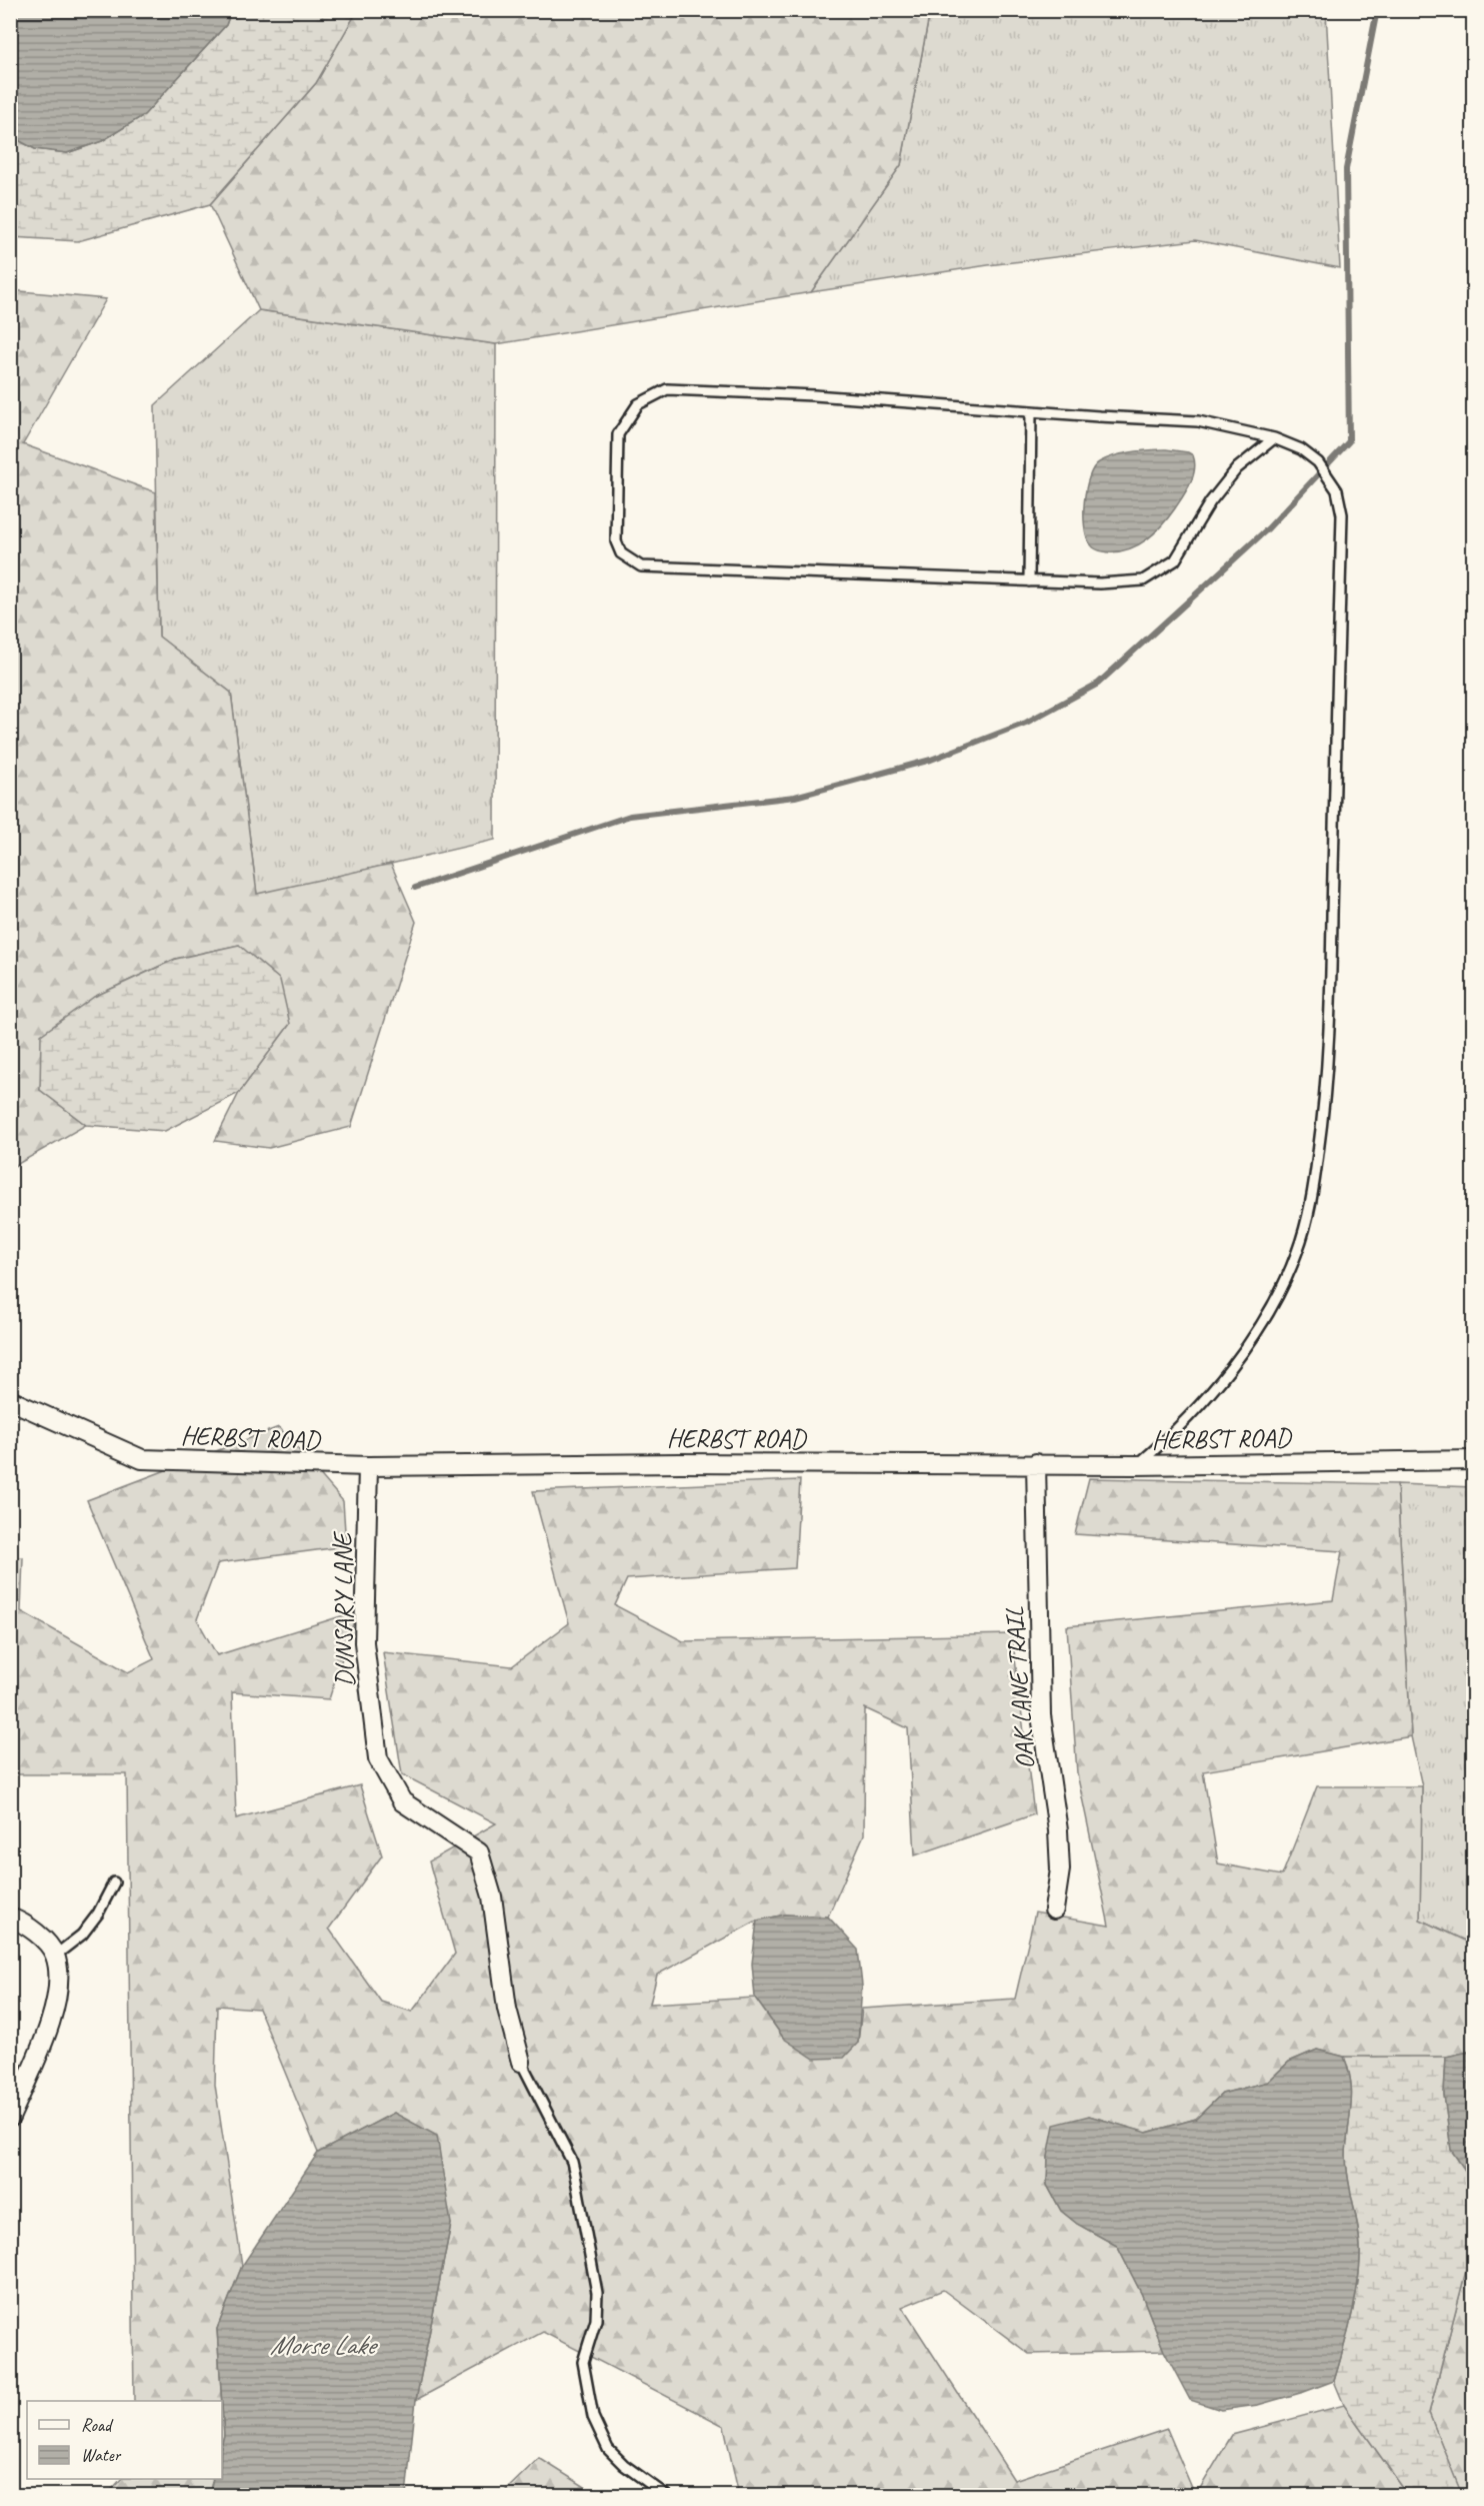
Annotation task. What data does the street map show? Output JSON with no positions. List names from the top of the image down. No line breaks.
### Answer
{"streets":{"street":["HERBST ROAD","DUNSARY LANE","OAK LANE TRAIL"]},"crossings":[["HERBST ROAD","DUNSARY LANE"],["HERBST ROAD","OAK LANE TRAIL"]],"water":["Morse Lake"],"legend":["Road","Water"]}
